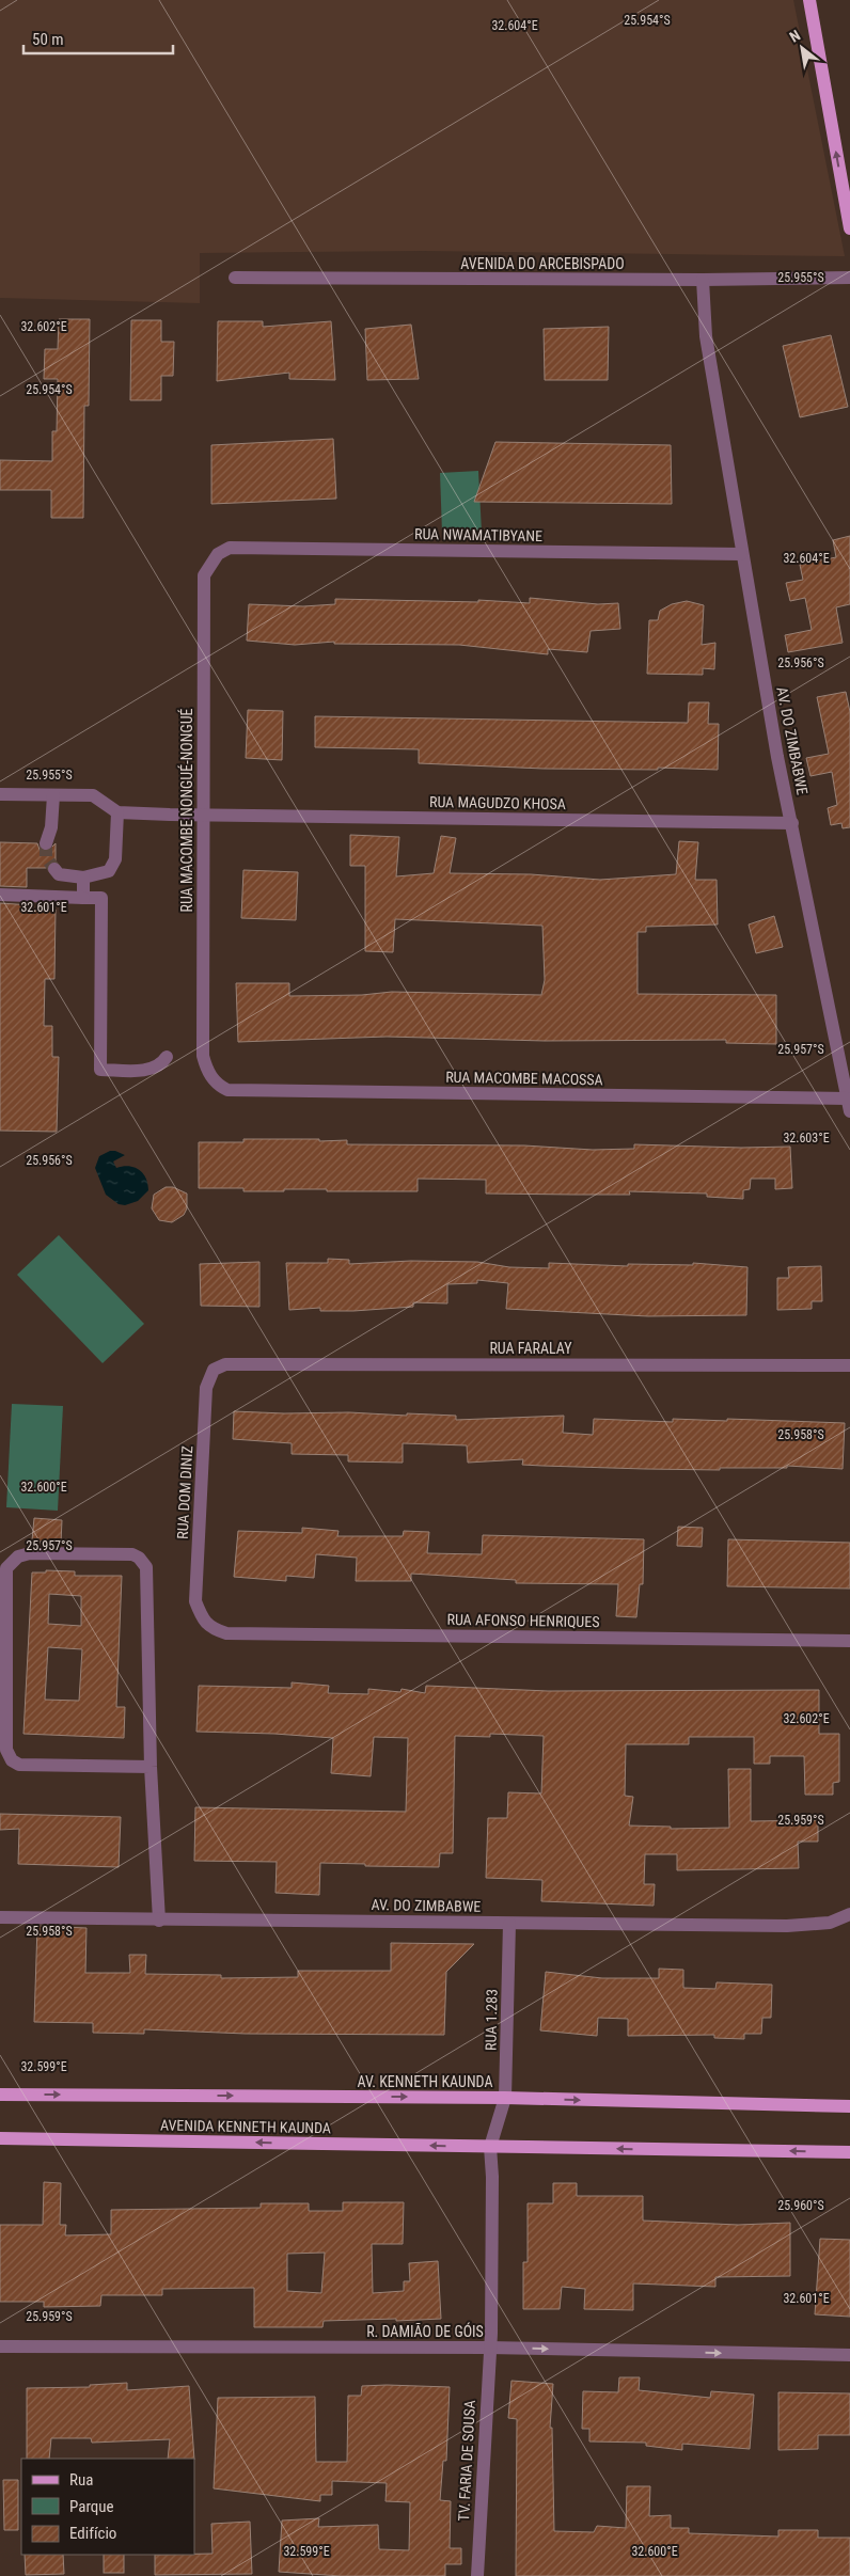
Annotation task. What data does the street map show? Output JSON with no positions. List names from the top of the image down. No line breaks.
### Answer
{"streets":{"main road":["AV. KENNETH KAUNDA","AVENIDA KENNETH KAUNDA"],"street":["AVENIDA DO ARCEBISPADO","RUA NWAMATIBYANE","AV. DO ZIMBABWE","RUA MAGUDZO KHOSA","RUA MACOMBE NONGUÉ-NONGUÉ","RUA MACOMBE MACOSSA","RUA FARALAY","RUA DOM DINIZ","RUA AFONSO HENRIQUES","RUA 1.283","R. DAMIÃO DE GÓIS","TV. FARIA DE SOUSA"]},"crossings":[["AVENIDA DO ARCEBISPADO","AV. DO ZIMBABWE"],["RUA NWAMATIBYANE","AV. DO ZIMBABWE"],["RUA NWAMATIBYANE","RUA MACOMBE NONGUÉ-NONGUÉ"],["AV. DO ZIMBABWE","RUA MAGUDZO KHOSA"],["AV. DO ZIMBABWE","RUA MACOMBE MACOSSA"],["AV. DO ZIMBABWE","RUA 1.283"],["RUA MAGUDZO KHOSA","RUA MACOMBE NONGUÉ-NONGUÉ"],["RUA MACOMBE NONGUÉ-NONGUÉ","RUA MACOMBE MACOSSA"],["RUA FARALAY","RUA DOM DINIZ"],["RUA DOM DINIZ","RUA AFONSO HENRIQUES"],["RUA 1.283","AV. KENNETH KAUNDA"],["RUA 1.283","AVENIDA KENNETH KAUNDA"],["RUA 1.283","TV. FARIA DE SOUSA"],["AVENIDA KENNETH KAUNDA","TV. FARIA DE SOUSA"],["R. DAMIÃO DE GÓIS","TV. FARIA DE SOUSA"]],"one_way":["AVENIDA KENNETH KAUNDA","R. DAMIÃO DE GÓIS"],"legend":["Rua","Parque","Edifício"],"scale_bar":"50 m","north":"top left","coordinates":["25.954°S","32.604°E","25.955°S","32.602°E","25.956°S","32.601°E","25.957°S","32.603°E","25.958°S","32.600°E","25.959°S","32.599°E","25.960°S"]}
